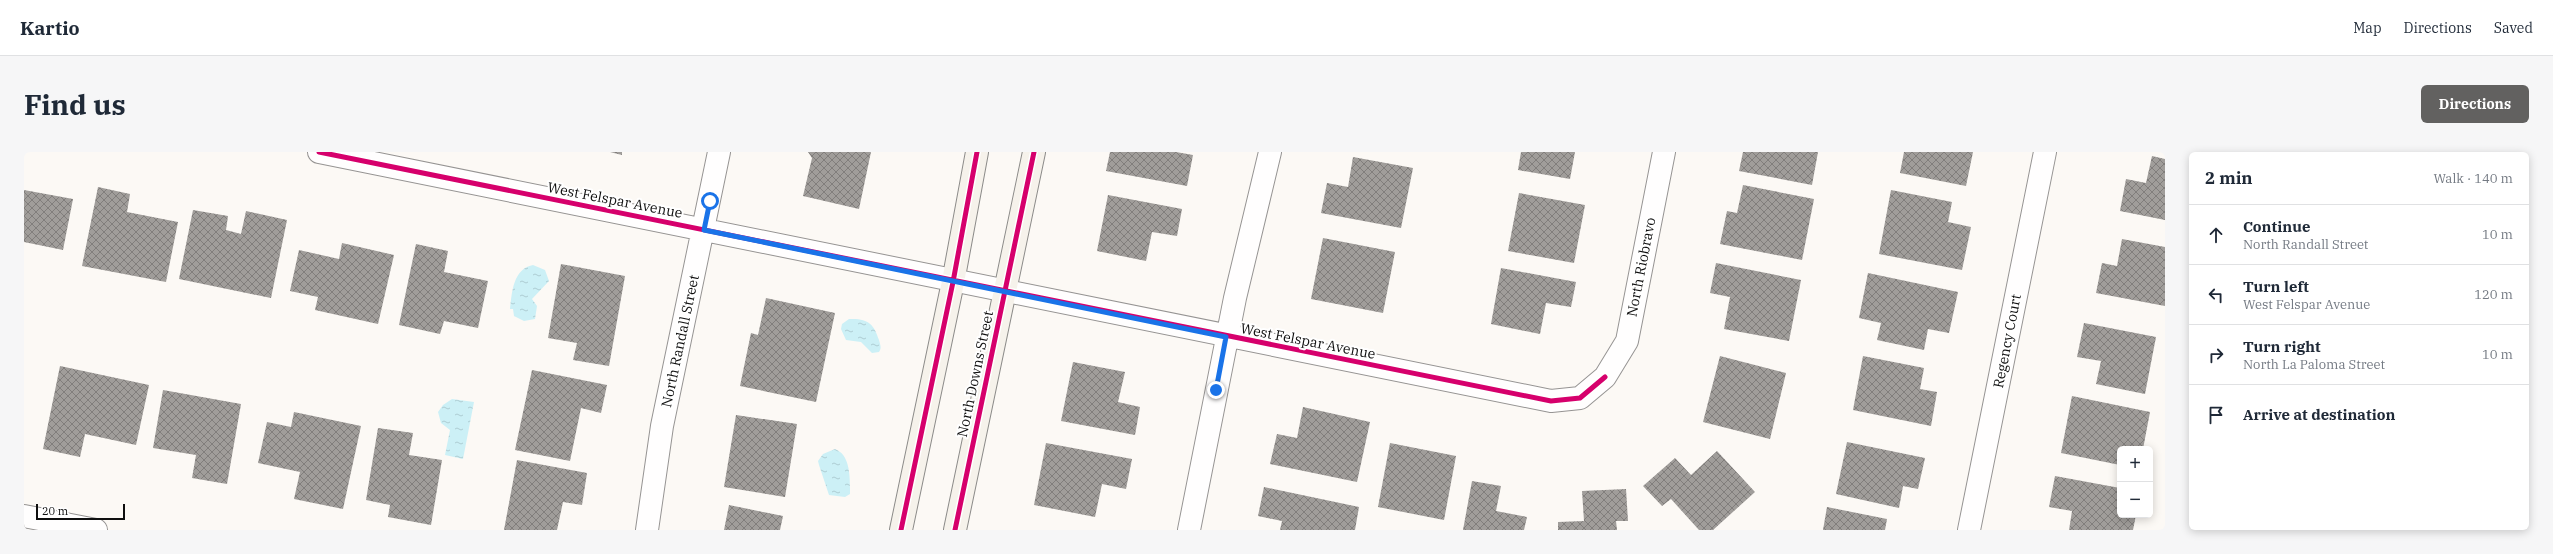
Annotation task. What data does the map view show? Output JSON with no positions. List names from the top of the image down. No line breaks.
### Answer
{"streets":{"main road":["North Downs Street"],"street":["West Felspar Avenue","North Riobravo","North Randall Street","Regency Court"]},"crossings":[["West Felspar Avenue","North Riobravo"],["West Felspar Avenue","North Randall Street"],["West Felspar Avenue","North Downs Street"]],"scale_bar":"20 m","page":{"header":"Kartio","nav":["Map","Directions","Saved"],"buttons":"Directions","title":"Find us","heading":["2 min","Walk · 140 m"],"list":[["Continue","North Randall Street","10 m"],["Turn left","West Felspar Avenue","120 m"],["Turn right","North La Paloma Street","10 m"],"Arrive at destination"],"map_buttons":["+","−"],"scale":"20 m"}}
